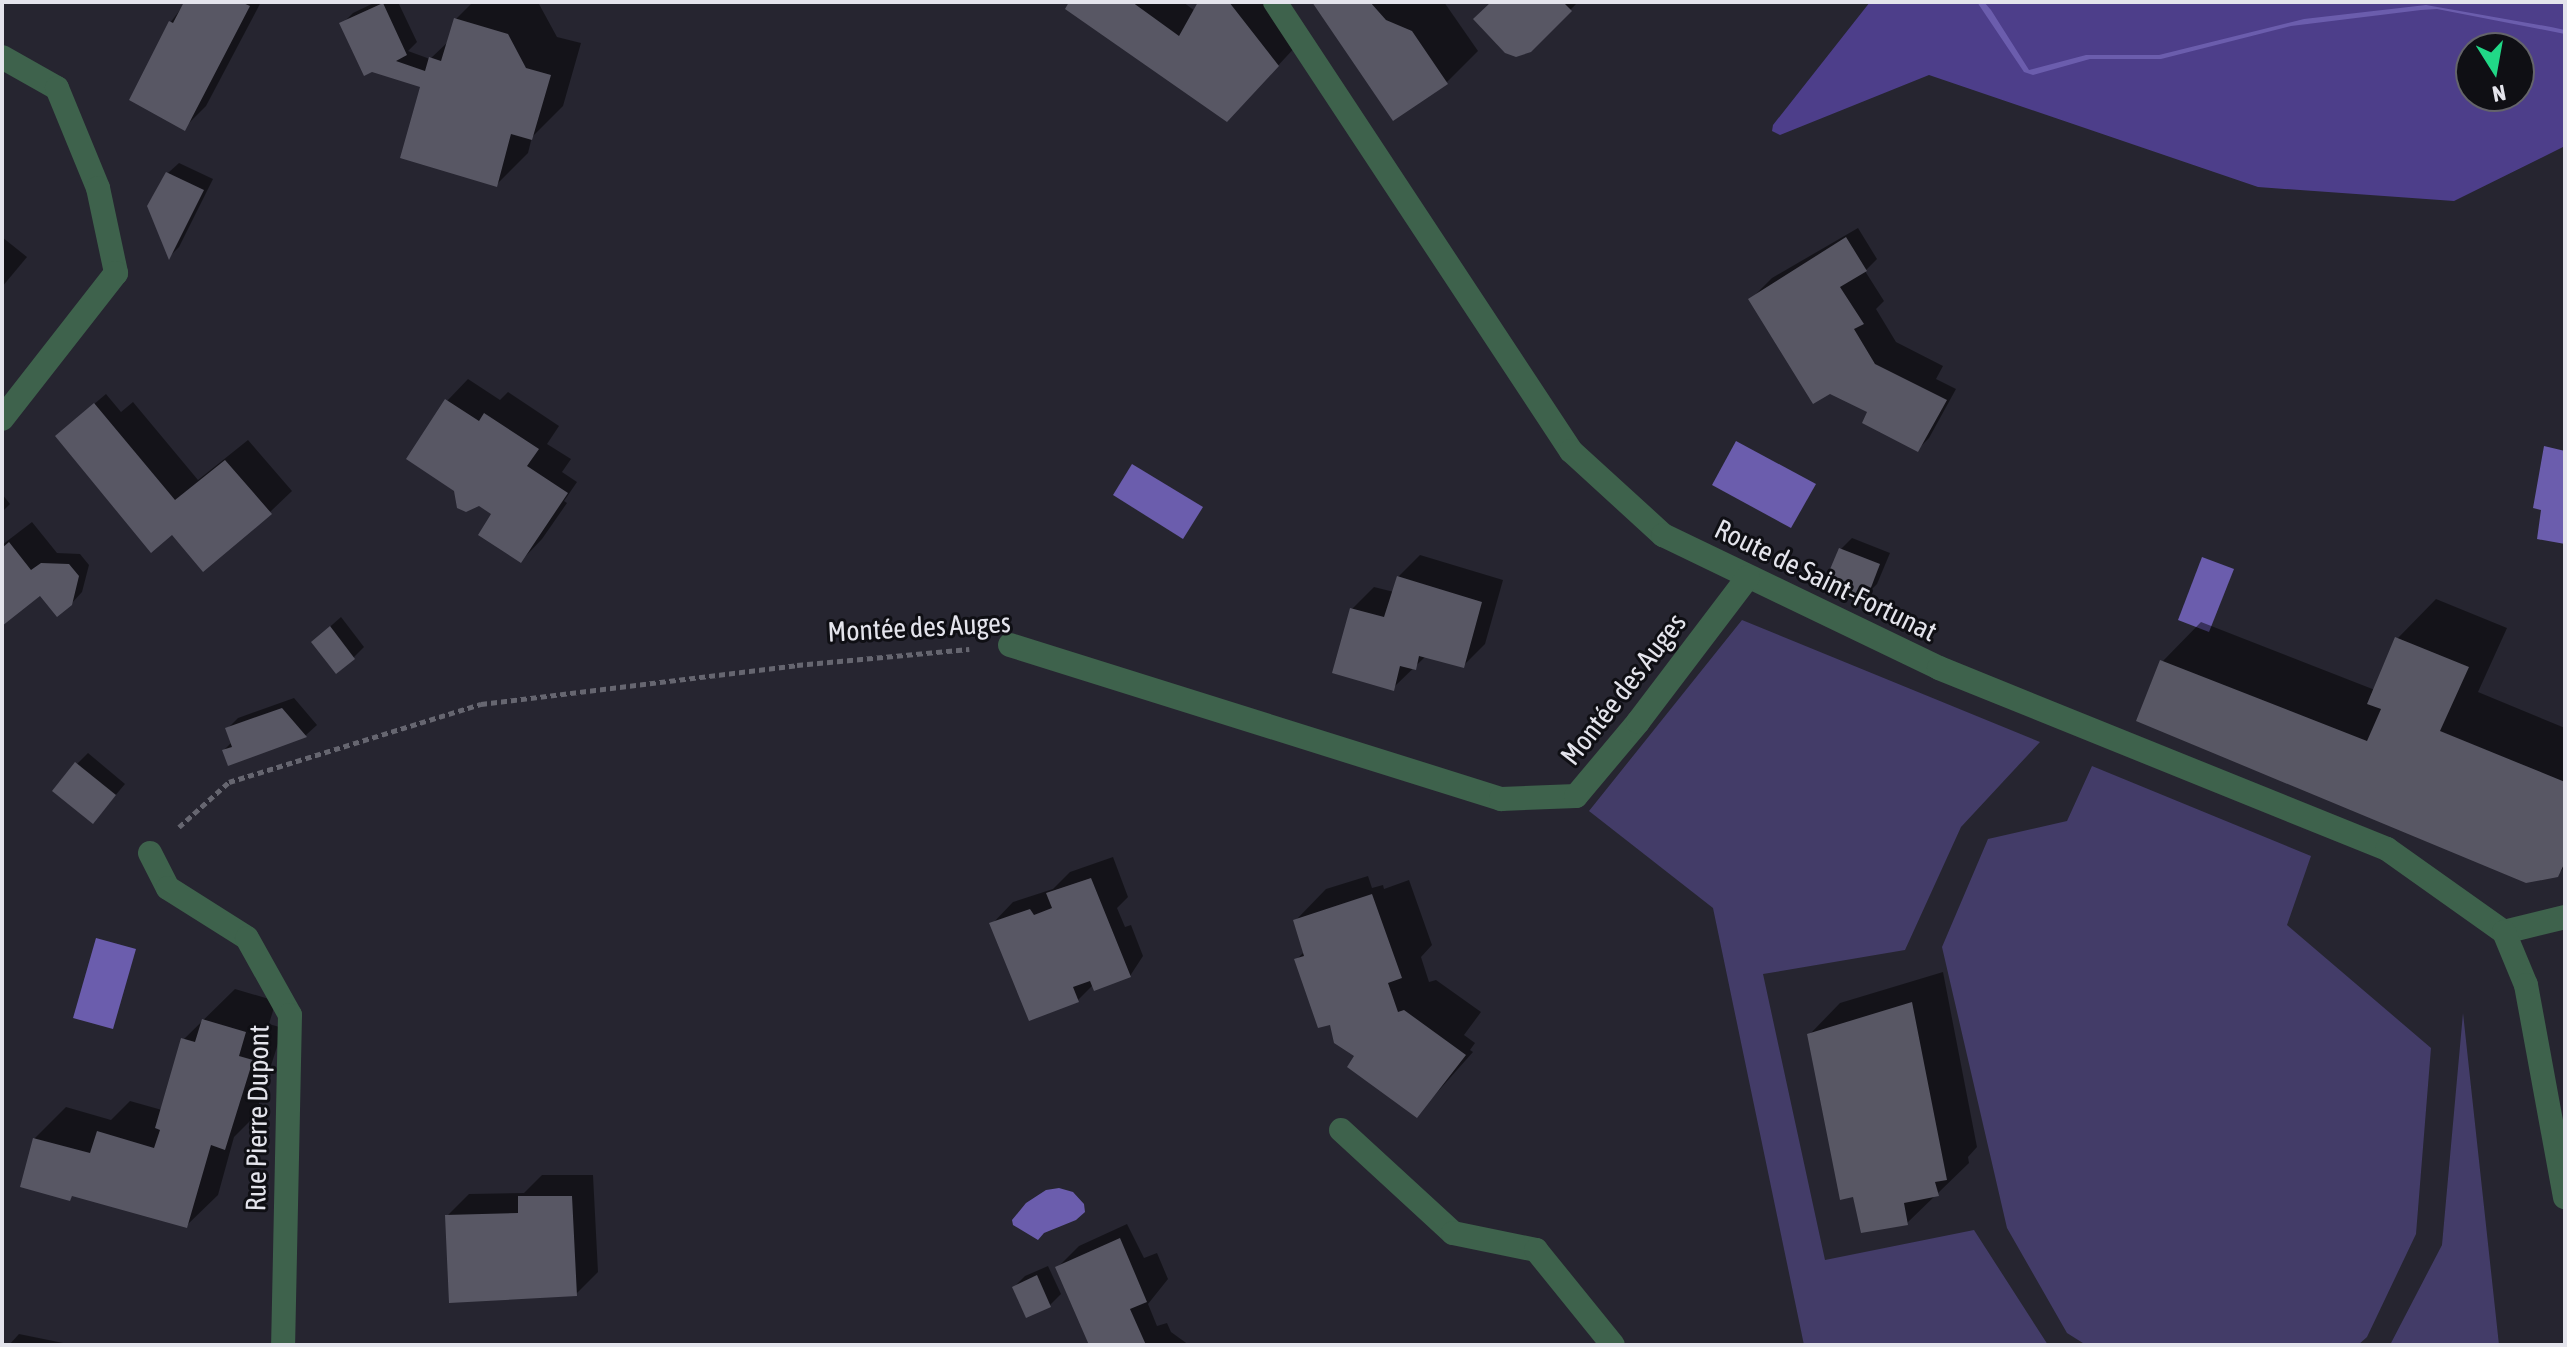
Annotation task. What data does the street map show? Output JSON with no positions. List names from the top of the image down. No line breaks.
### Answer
{"streets":{"street":["Route de Saint-Fortunat","Montée des Auges","Rue Pierre Dupont"]},"crossings":[["Route de Saint-Fortunat","Montée des Auges"],["Montée des Auges","Rue Pierre Dupont"]],"north":"bottom"}
